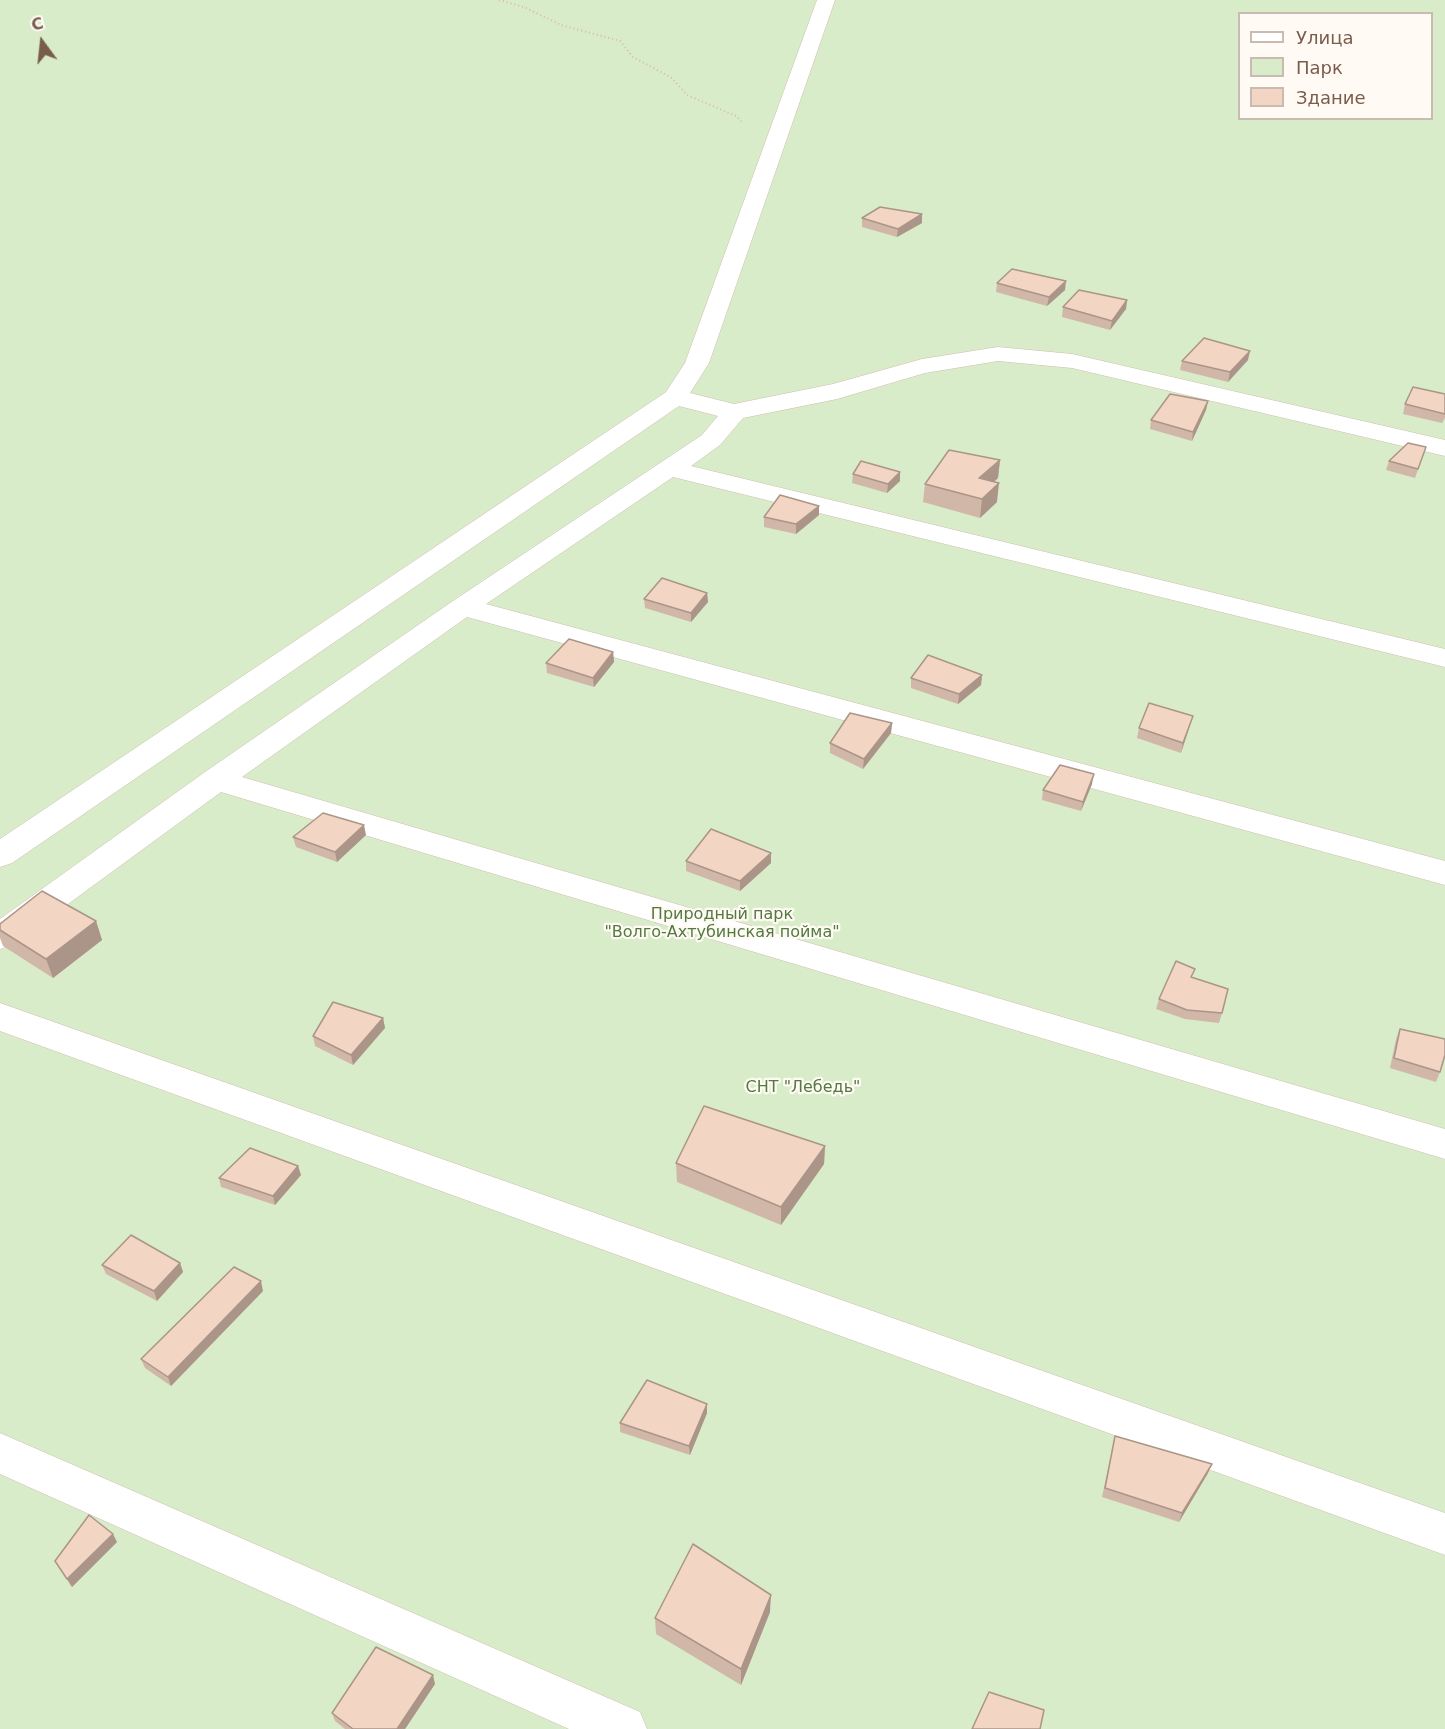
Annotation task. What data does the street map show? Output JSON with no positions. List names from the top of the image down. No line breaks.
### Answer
{"parks":["Природный парк \"Волго-Ахтубинская пойма\"","СНТ \"Лебедь\""],"legend":["Улица","Парк","Здание"],"north":"top"}
